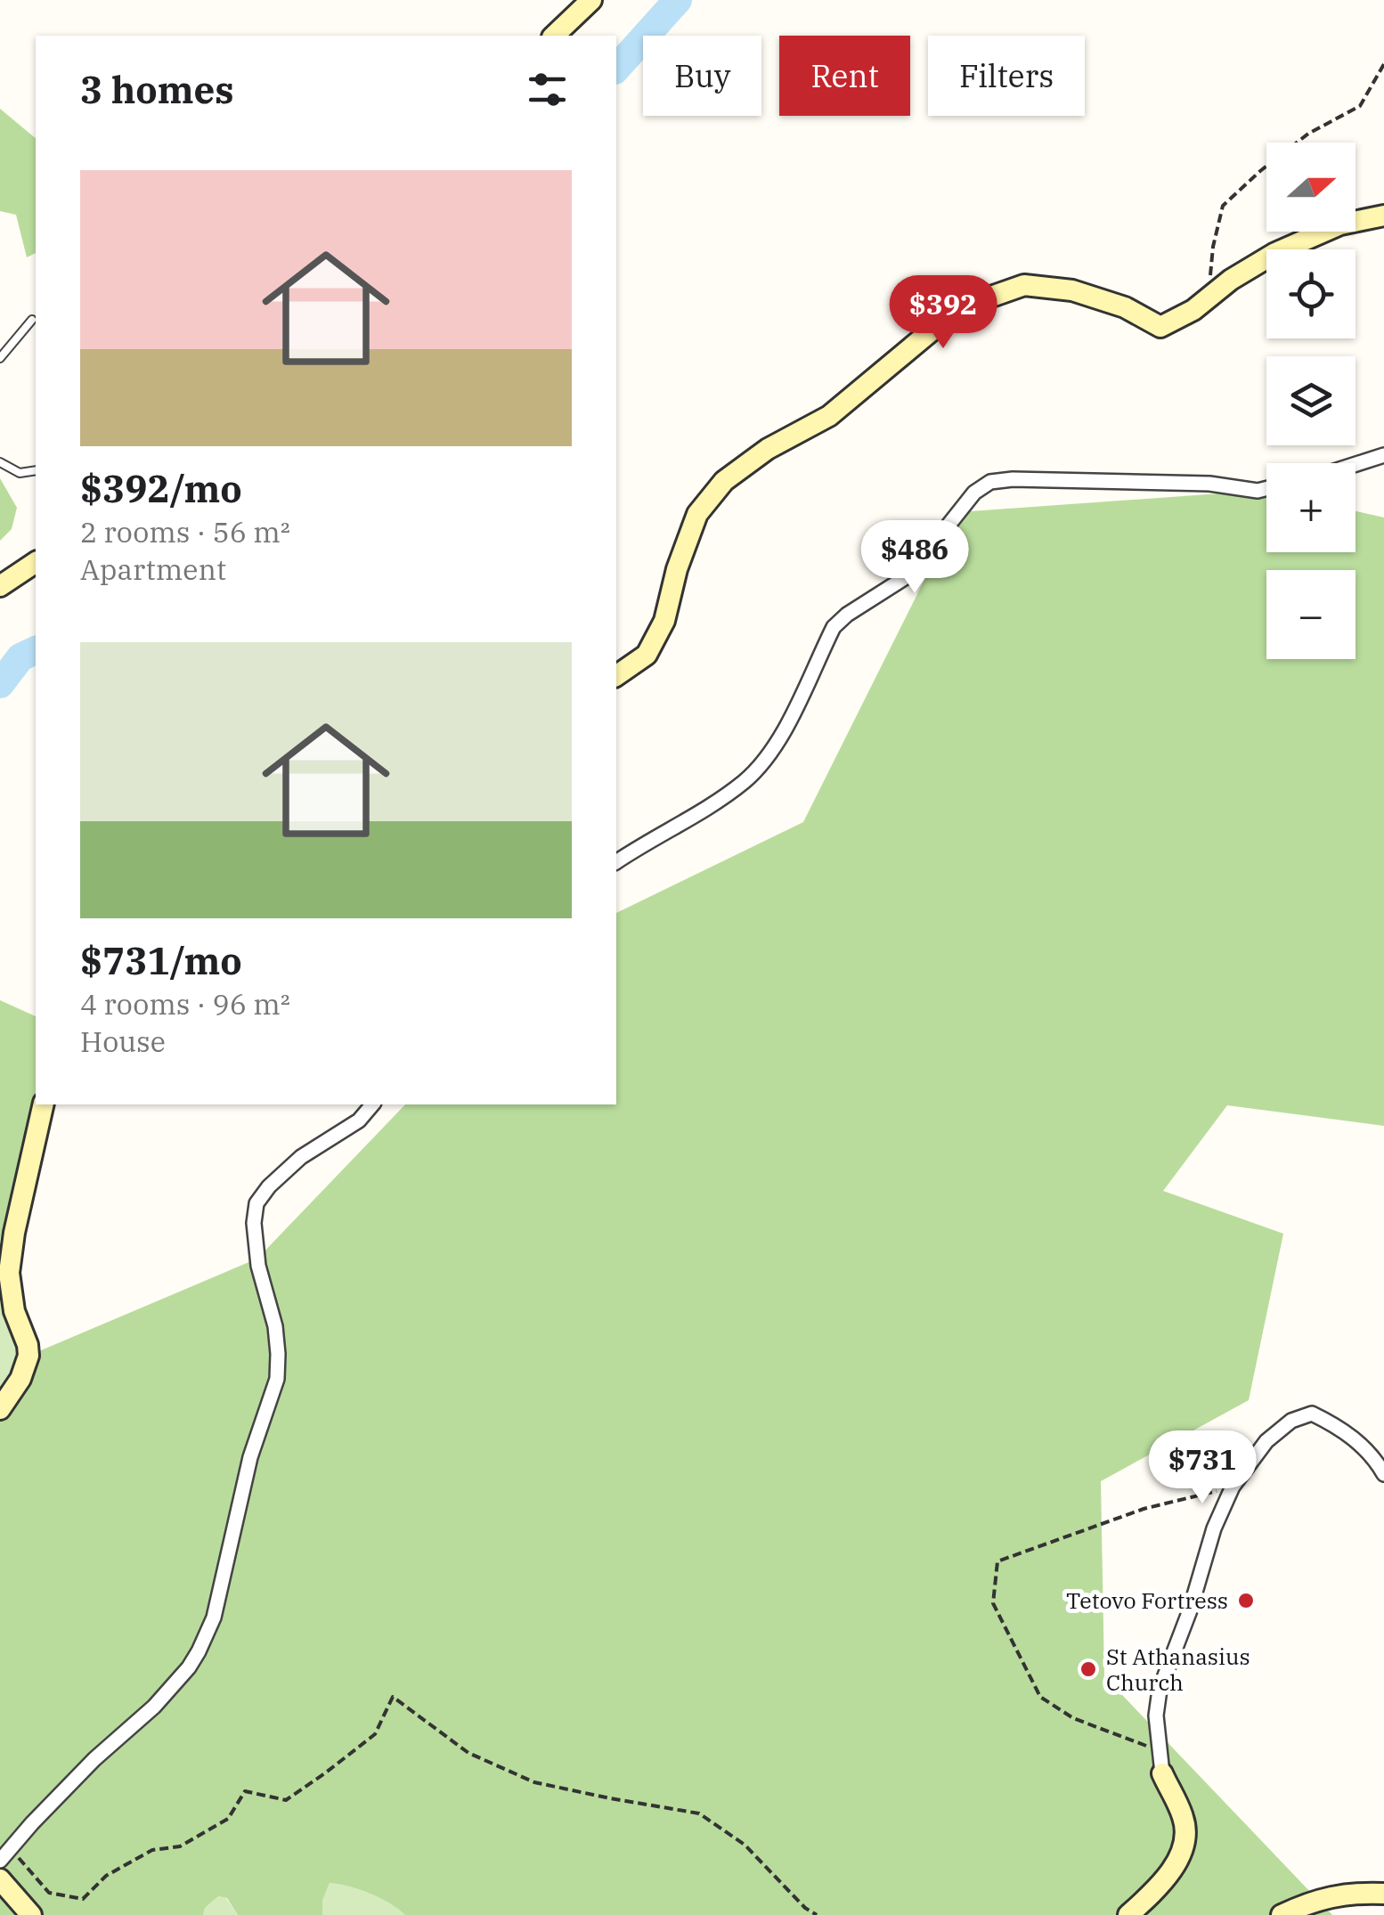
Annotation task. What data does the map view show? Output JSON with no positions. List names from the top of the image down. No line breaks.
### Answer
{"places":["Tetovo Fortress","St Athanasius Church"],"north":"right","page":{"chip":["Buy","Rent","Filters"],"heading":"3 homes","map_buttons":["+","−"],"list":[{"name":"$392/mo","note":"2 rooms · 56 m² · Apartment"},{"name":"$731/mo","note":"4 rooms · 96 m² · House"}],"price":["$392","$486","$731"]}}
